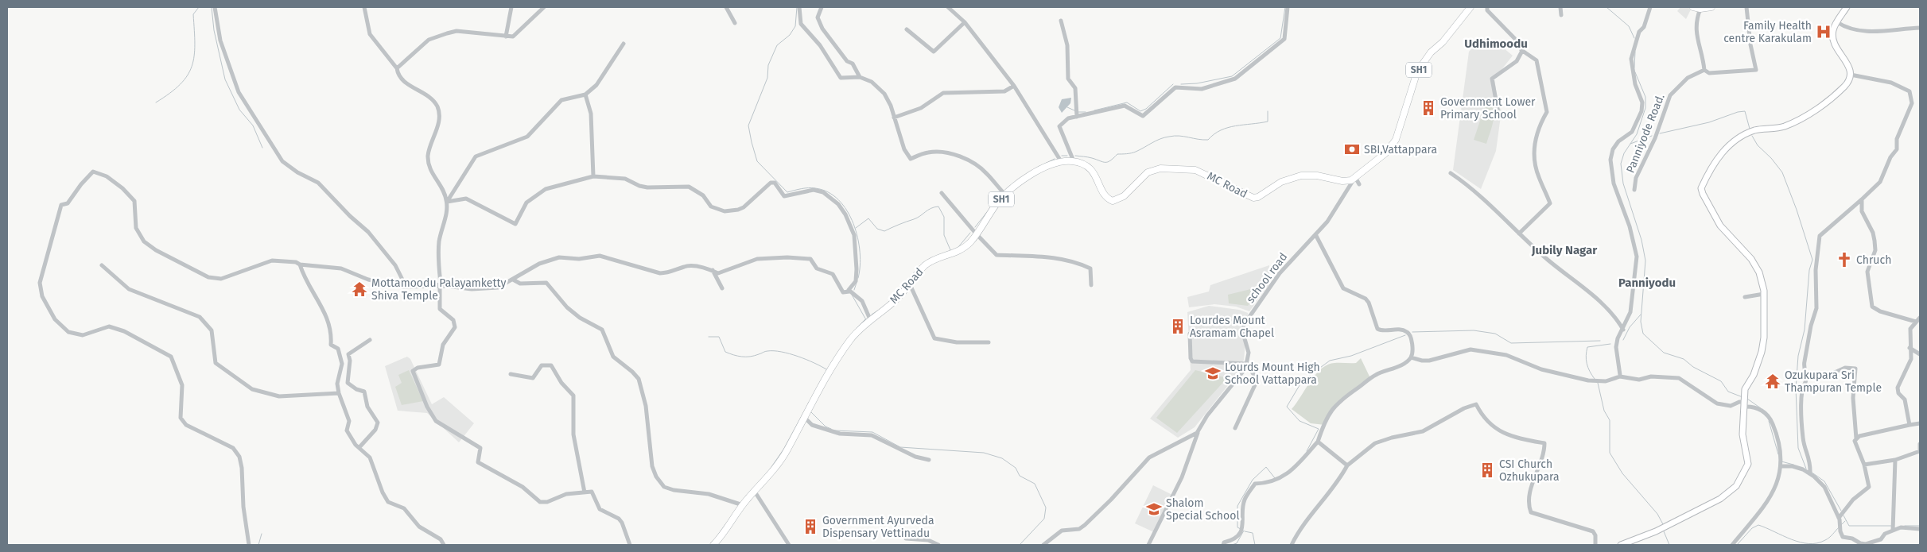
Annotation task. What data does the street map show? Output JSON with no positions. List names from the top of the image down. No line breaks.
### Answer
{"streets":{"main road":["SH1","MC Road"],"street":["Panniyode Road.","school road"]},"crossings":[["SH1","MC Road"],["SH1","school road"],["MC Road","school road"]],"districts":["Udhimoodu","Jubily Nagar","Panniyodu"],"places":{"hospital":["Family Health centre Karakulam"],"building":["Government Lower Primary School","Lourdes Mount Asramam Chapel","CSI Church Ozhukupara","Government Ayurveda Dispensary Vettinadu"],"bank":["SBI,Vattappara"],"church":["Chruch"],"temple":["Mottamoodu Palayamketty Shiva Temple","Ozukupara Sri Thampuran Temple"],"school or university":["Lourds Mount High School Vattappara","Shalom Special School"]}}
